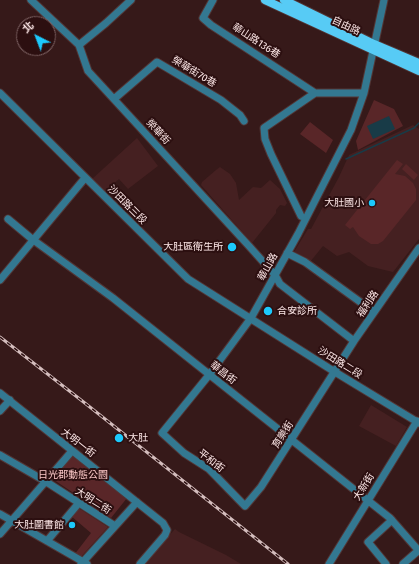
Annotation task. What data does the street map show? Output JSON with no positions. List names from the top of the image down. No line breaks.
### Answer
{"streets":{"main road":["自由路"],"street":["華山路136巷","榮華街70巷","榮華街","沙田路三段","華山路","福利路","沙田路二段","華昌街","育樂街","大明一街","平和街","大新街","大明二街"]},"crossings":[["自由路","華山路"],["榮華街70巷","榮華街"],["榮華街","華山路"],["榮華街","福利路"],["沙田路三段","華山路"],["沙田路三段","沙田路二段"],["華山路","沙田路二段"],["華山路","華昌街"],["華山路","平和街"],["福利路","沙田路二段"],["福利路","育樂街"],["沙田路二段","育樂街"],["沙田路二段","大新街"],["華昌街","育樂街"],["華昌街","大新街"],["育樂街","平和街"]],"parks":["日光郡動態公園"],"places":["大肚國小","大肚區衛生所","合安診所","大肚","大肚圖書館"],"north":"top left"}
